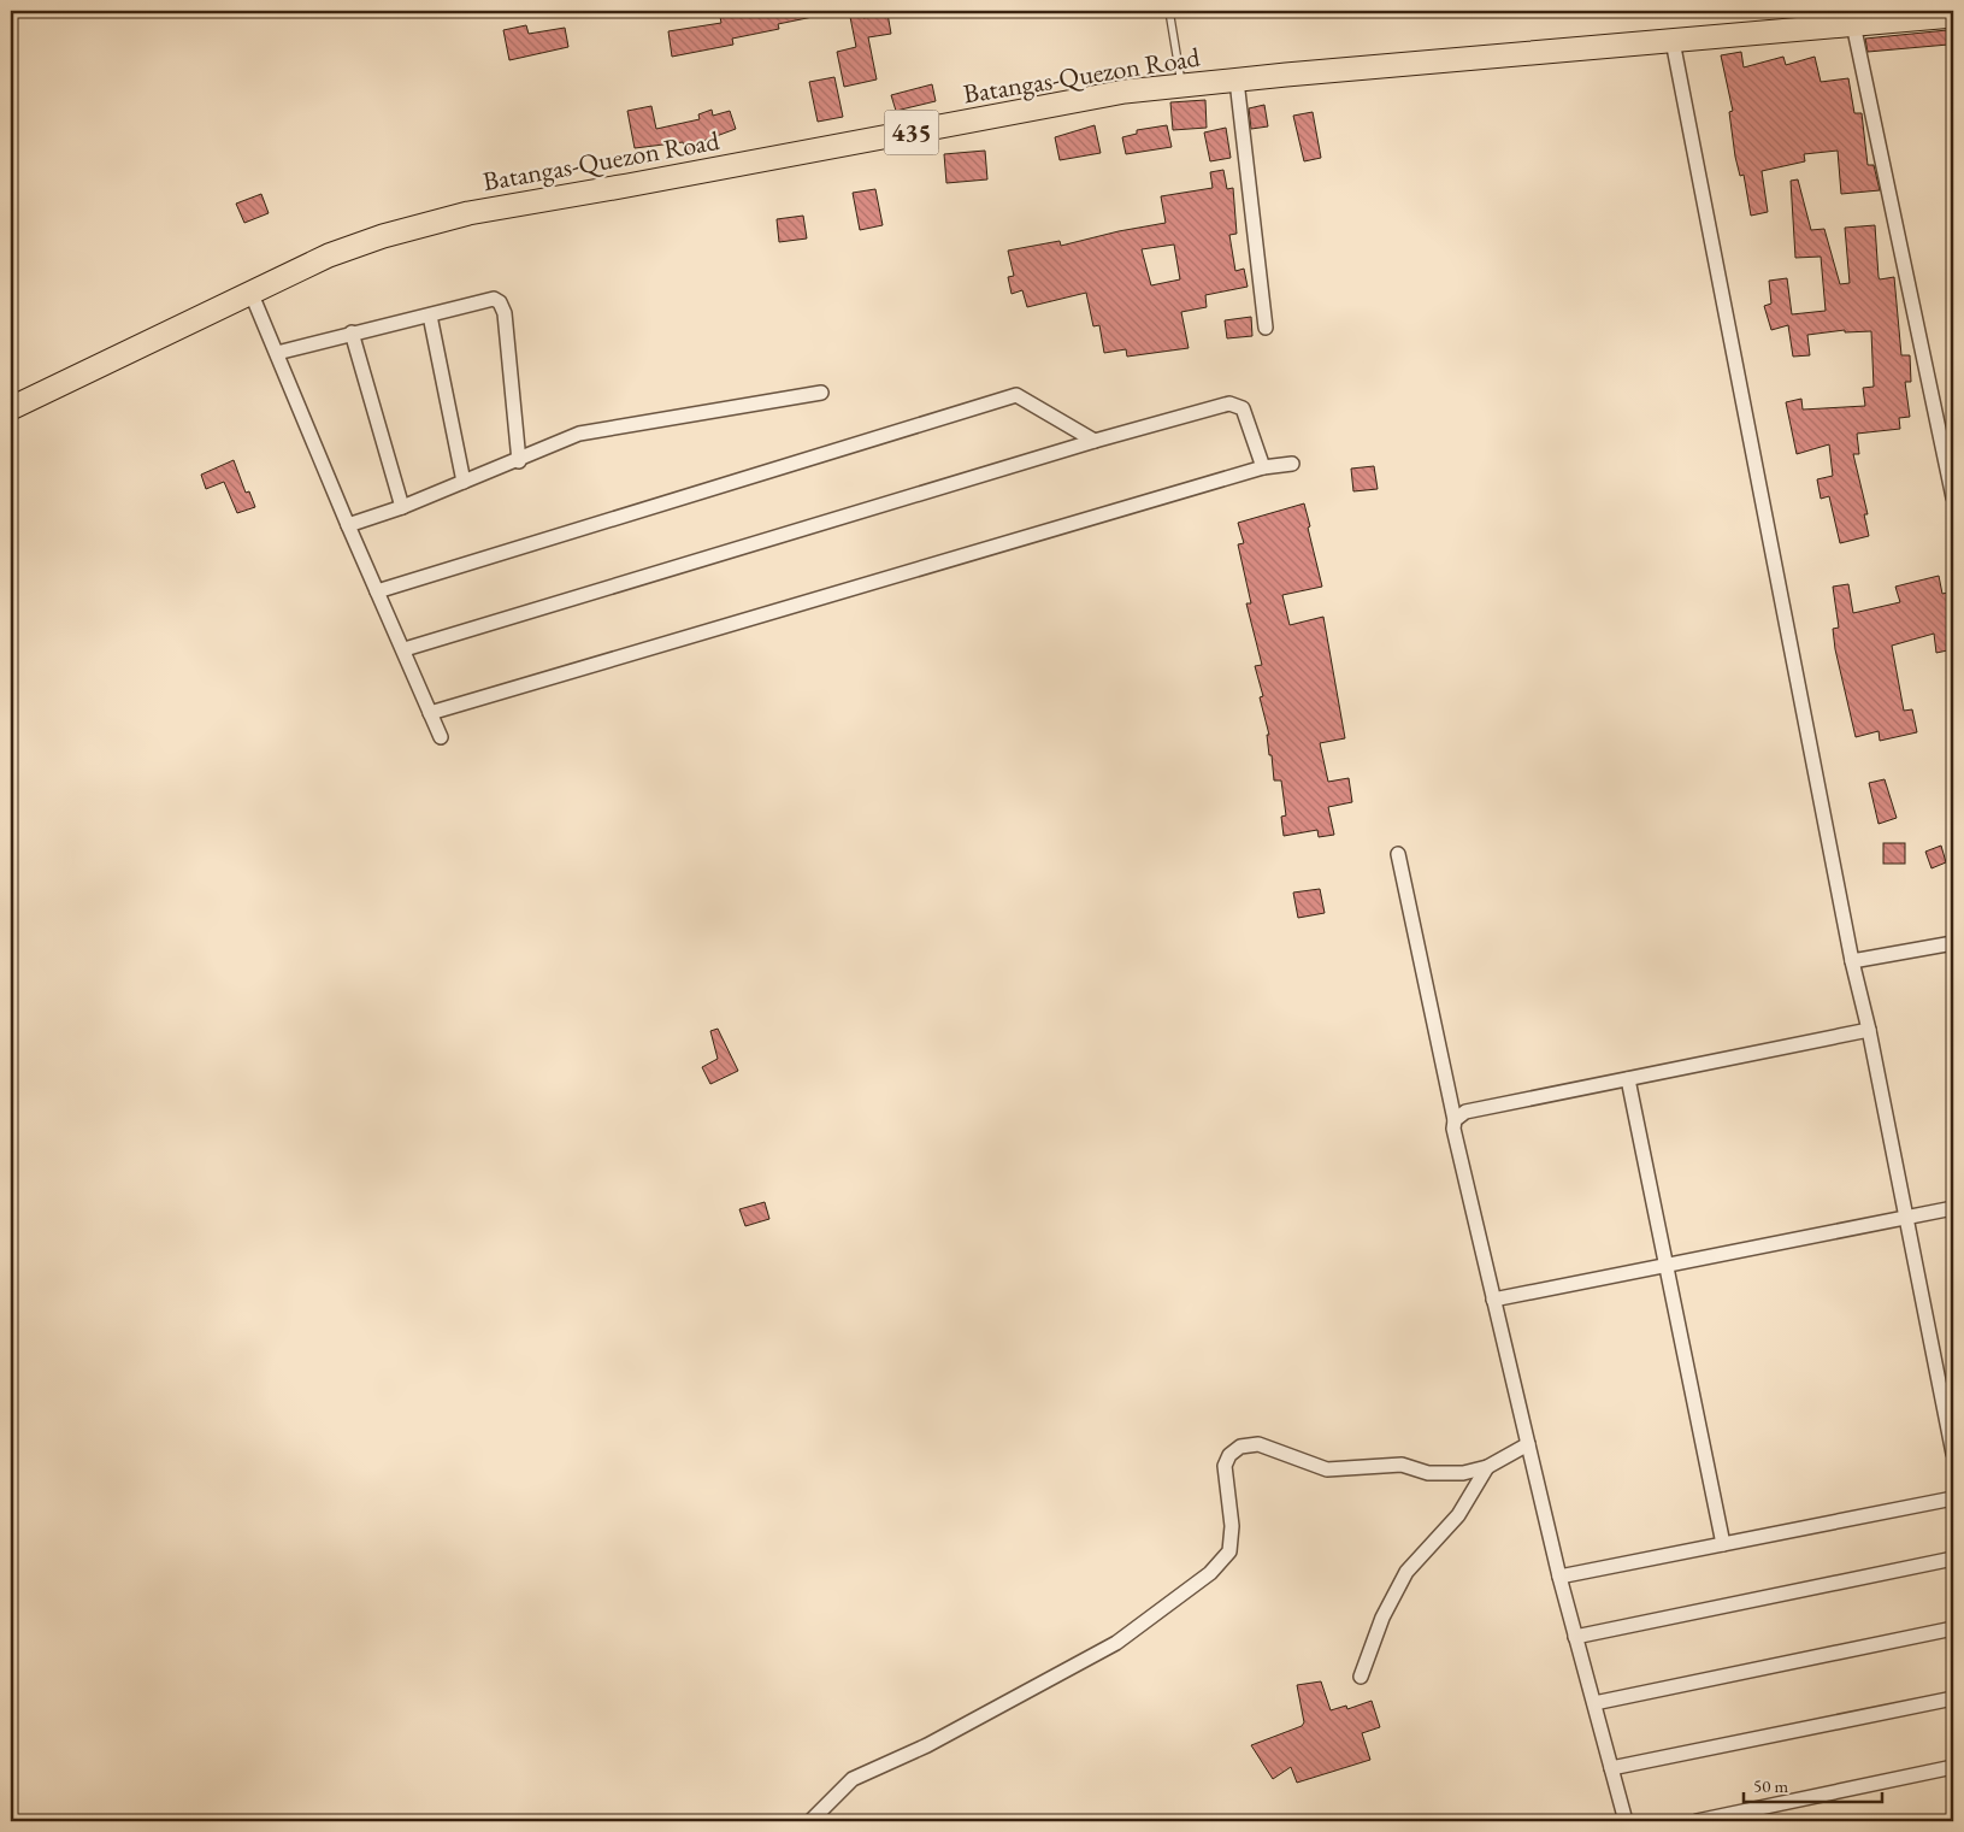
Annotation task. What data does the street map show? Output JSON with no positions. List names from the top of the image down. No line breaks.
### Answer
{"streets":{"main road":["Batangas-Quezon Road","435"]},"scale_bar":"50 m"}
